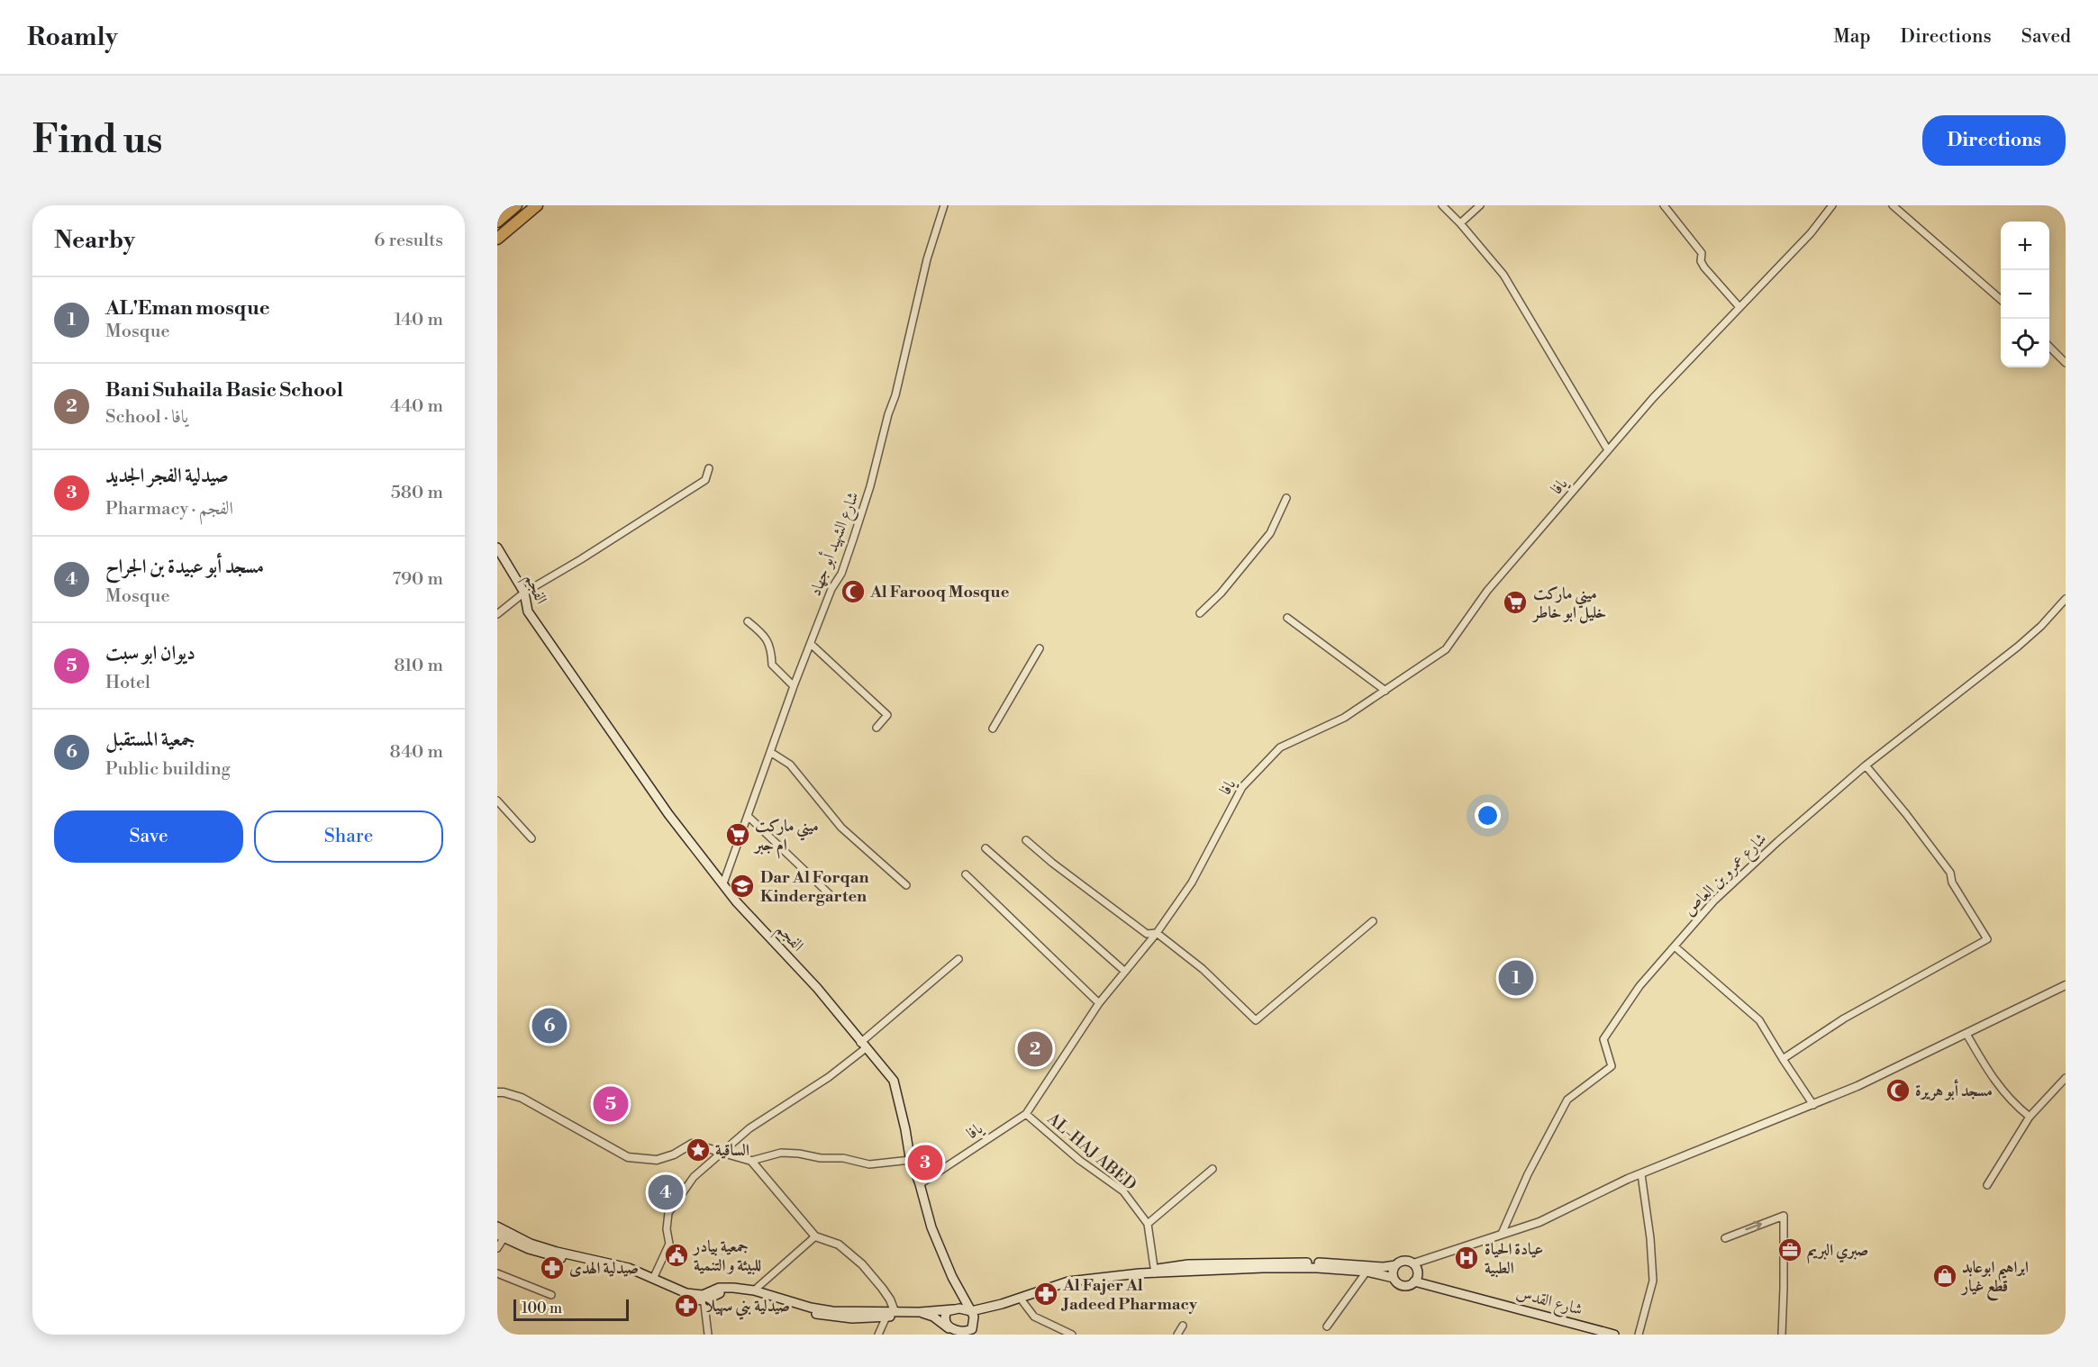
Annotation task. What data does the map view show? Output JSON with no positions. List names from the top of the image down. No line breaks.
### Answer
{"streets":{"main road":["الفجم","شارع القدس"],"street":["يافا","شارع الشهيد أبو جهاد","شارع عمرو بن العاص","AL-HAJ ABED"]},"crossings":[["يافا","الفجم"],["يافا","AL-HAJ ABED"],["شارع الشهيد أبو جهاد","الفجم"]],"places":{"mosque":["Al Farooq Mosque","مسجد أبو هريرة"],"supermarket":["ميني ماركت خليل ابو خاطر","ميني ماركت ام جبر"],"school or university":["Dar Al Forqan Kindergarten"],"place":["الساقية"],"office":["صبري البريم"],"public building":["جمعية بيادر للبيئة و التنمية"],"hospital":["عيادة الحياة الطبية"],"pharmacy":["صيدلية الهدى","Al Fajer Al Jadeed Pharmacy","صيدلية بني سهيلا"],"shop":["ابراهيم ابوعابد قطع غيار"]},"scale_bar":"100 m","page":{"header":"Roamly","nav":["Map","Directions","Saved"],"buttons":["Directions",["Save","Share"]],"title":"Find us","heading":["Nearby","6 results"],"map_buttons":["+","−"],"list":[{"mark":"1","name":"AL'Eman mosque","note":"Mosque","value":"140 m"},{"mark":"2","name":"Bani Suhaila Basic School","note":"School · يافا","value":"440 m"},{"mark":"3","name":"صيدلية الفجر الجديد","note":"Pharmacy · الفجم","value":"580 m"},{"mark":"4","name":"مسجد أبو عبيدة بن الجراح","note":"Mosque","value":"790 m"},{"mark":"5","name":"ديوان ابو سبت","note":"Hotel","value":"810 m"},{"mark":"6","name":"جمعية المستقبل","note":"Public building","value":"840 m"}],"pins":["1","6","2","5","3","4"],"scale":"100 m"}}
